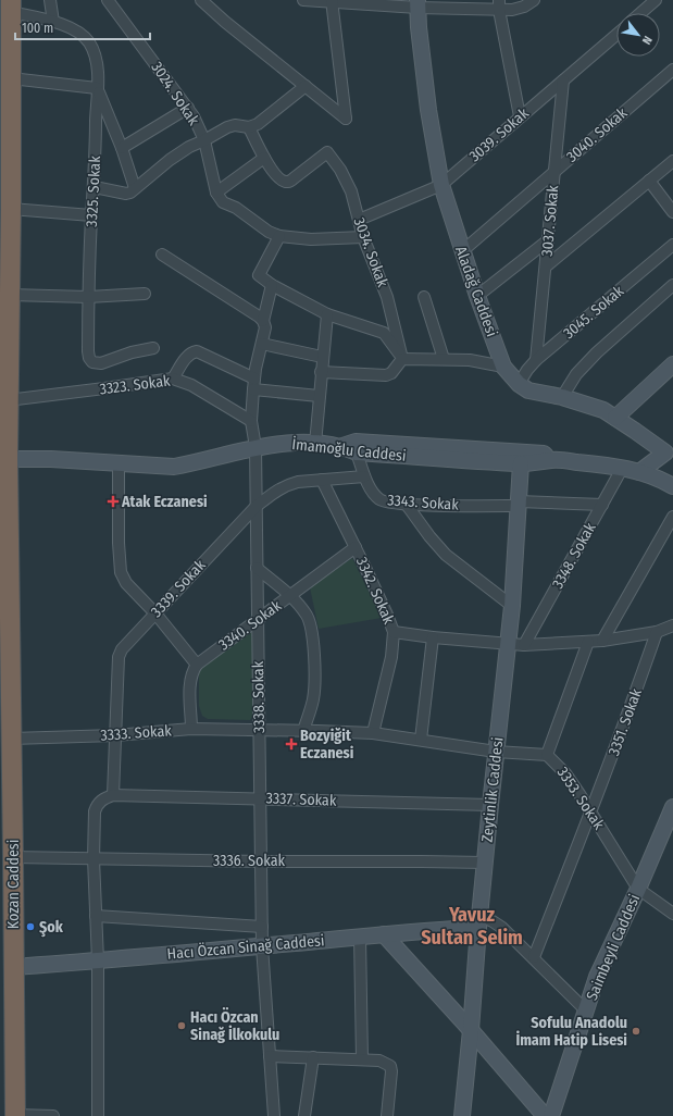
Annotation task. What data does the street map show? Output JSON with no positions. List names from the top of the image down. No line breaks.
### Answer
{"streets":{"highway":["Kozan Caddesi"],"main road":["Aladağ Caddesi","İmamoğlu Caddesi","Zeytinlik Caddesi","Hacı Özcan Sinağ Caddesi","Saimbeyli Caddesi"],"street":["3024. Sokak","3039. Sokak","3040. Sokak","3325. Sokak","3037. Sokak","3034. Sokak","3045. Sokak","3323. Sokak","3343. Sokak","3348. Sokak","3339. Sokak","3342. Sokak","3340. Sokak","3338. Sokak","3351. Sokak","3333. Sokak","3353. Sokak","3337. Sokak","3336. Sokak"]},"crossings":[["3039. Sokak","3037. Sokak"],["3039. Sokak","3034. Sokak"],["3039. Sokak","Aladağ Caddesi"],["3040. Sokak","3037. Sokak"],["3040. Sokak","Aladağ Caddesi"],["3325. Sokak","Kozan Caddesi"],["3037. Sokak","3045. Sokak"],["Aladağ Caddesi","3045. Sokak"],["Aladağ Caddesi","İmamoğlu Caddesi"],["3323. Sokak","3338. Sokak"],["3323. Sokak","Kozan Caddesi"],["İmamoğlu Caddesi","3343. Sokak"],["İmamoğlu Caddesi","3348. Sokak"],["İmamoğlu Caddesi","3338. Sokak"],["İmamoğlu Caddesi","Zeytinlik Caddesi"],["İmamoğlu Caddesi","Kozan Caddesi"],["3343. Sokak","3348. Sokak"],["3343. Sokak","3339. Sokak"],["3343. Sokak","Zeytinlik Caddesi"],["3339. Sokak","3342. Sokak"],["3339. Sokak","3340. Sokak"],["3339. Sokak","3338. Sokak"],["3339. Sokak","3333. Sokak"],["3339. Sokak","3337. Sokak"],["3342. Sokak","3340. Sokak"],["3342. Sokak","3338. Sokak"],["3342. Sokak","3333. Sokak"],["3342. Sokak","3353. Sokak"],["3340. Sokak","3338. Sokak"],["3338. Sokak","3333. Sokak"],["3338. Sokak","3337. Sokak"],["3338. Sokak","3336. Sokak"],["3338. Sokak","Hacı Özcan Sinağ Caddesi"],["3351. Sokak","3353. Sokak"],["3333. Sokak","3353. Sokak"],["3333. Sokak","Kozan Caddesi"],["Zeytinlik Caddesi","3353. Sokak"],["Zeytinlik Caddesi","3337. Sokak"],["Zeytinlik Caddesi","3336. Sokak"],["Zeytinlik Caddesi","Hacı Özcan Sinağ Caddesi"],["3353. Sokak","Saimbeyli Caddesi"],["3336. Sokak","Kozan Caddesi"],["Kozan Caddesi","Hacı Özcan Sinağ Caddesi"]],"districts":["Yavuz Sultan Selim"],"places":{"health":["Atak Eczanesi","Bozyiğit Eczanesi"],"other":["Şok","Hacı Özcan Sinağ İlkokulu","Sofulu Anadolu İmam Hatip Lisesi"]},"scale_bar":"100 m","north":"bottom right"}
